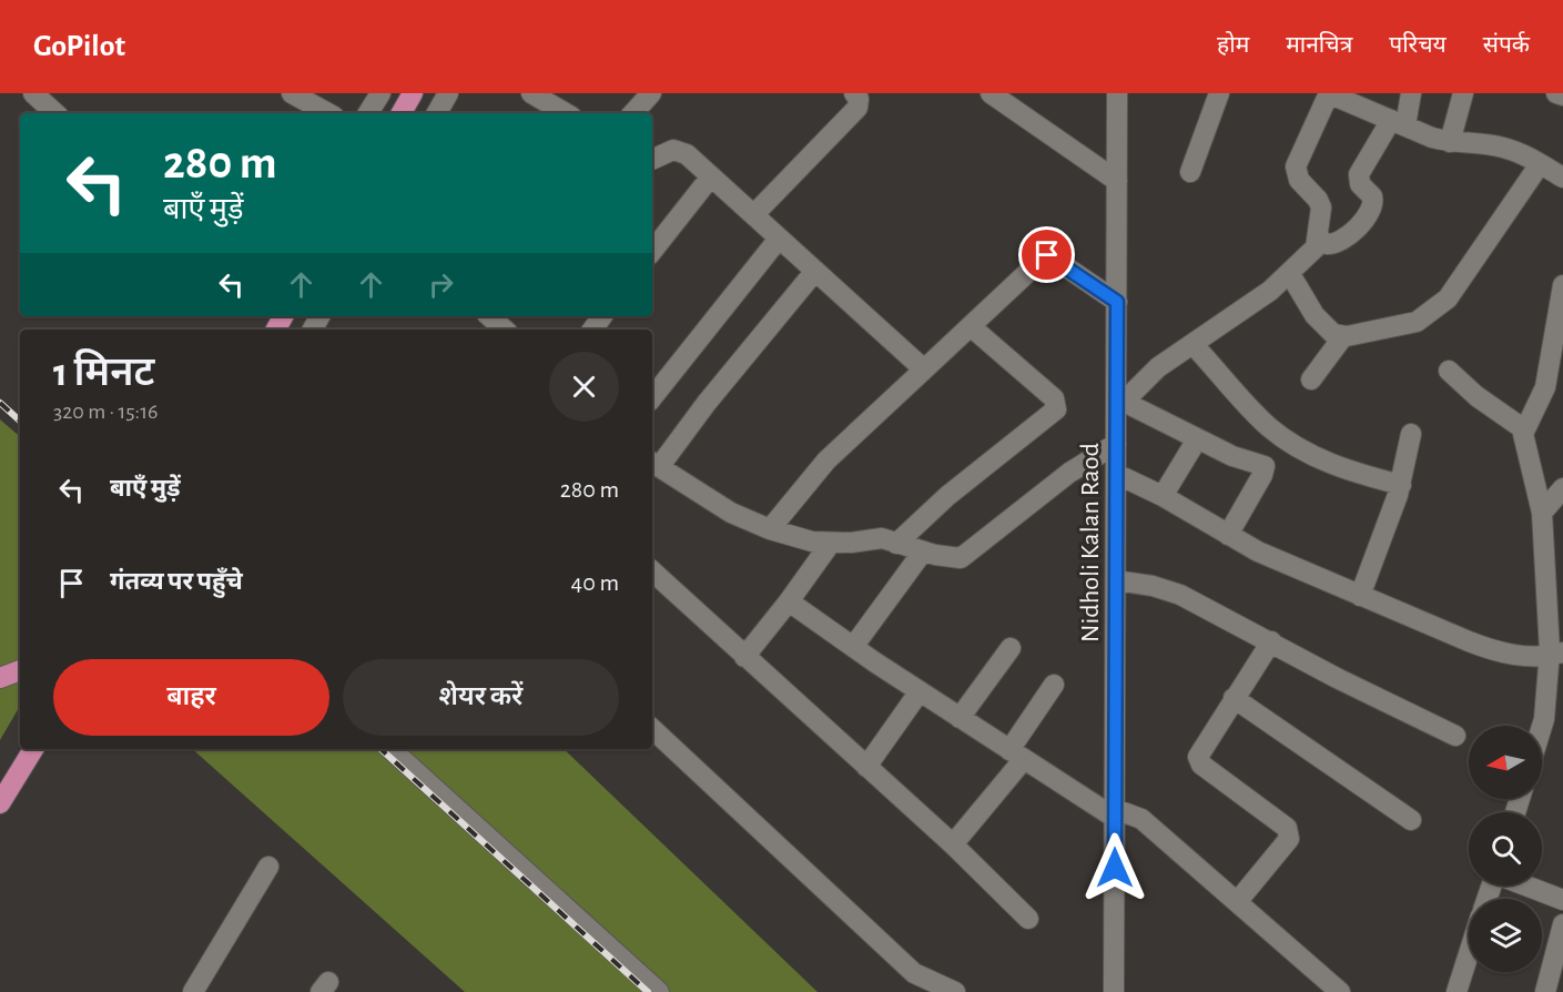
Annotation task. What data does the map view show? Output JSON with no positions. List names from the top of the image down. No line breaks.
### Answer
{"streets":{"street":["Nidholi Kalan Raod"]},"north":"left","page":{"header":"GoPilot","nav":["होम","मानचित्र","परिचय","संपर्क"],"turn":["280 m","बाएँ मुड़ें"],"heading":["1 मिनट","320 m · 15:16"],"list":[{"name":"बाएँ मुड़ें","value":"280 m"},{"name":"गंतव्य पर पहुँचे","value":"40 m"}],"buttons":["बाहर","शेयर करें"]}}
